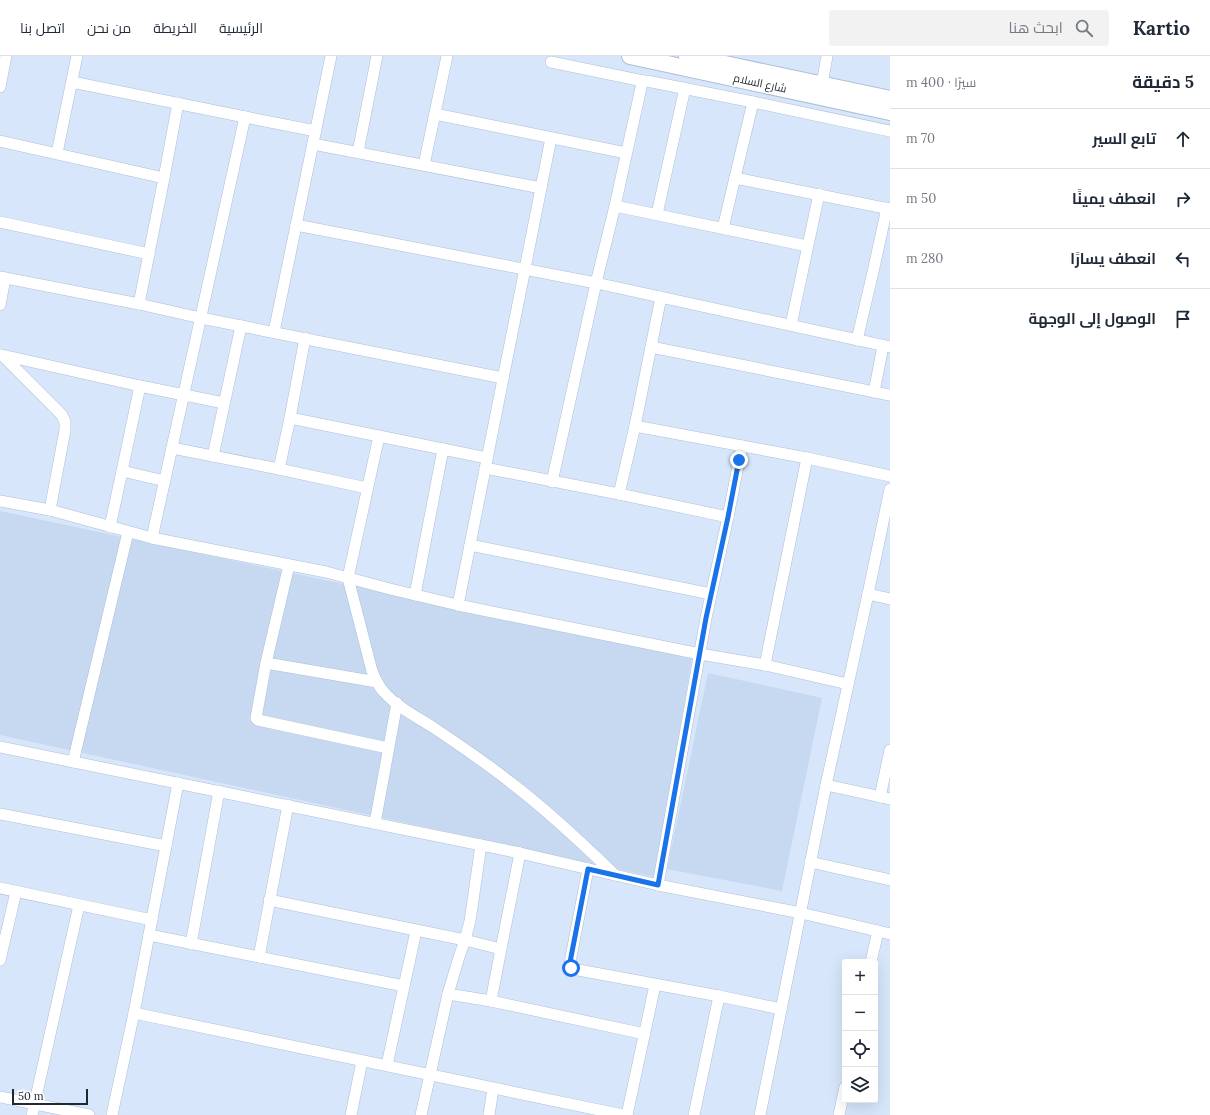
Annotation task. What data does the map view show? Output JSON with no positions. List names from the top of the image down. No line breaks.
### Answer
{"streets":{"main road":["شارع السلام"]},"scale_bar":"50 m","page":{"header":"Kartio","search":"ابحث هنا","nav":["الرئيسية","الخريطة","من نحن","اتصل بنا"],"heading":["5 دقيقة","سيرًا · 400 m"],"list":[["تابع السير","70 m"],["انعطف يمينًا","50 m"],["انعطف يسارًا","280 m"],"الوصول إلى الوجهة"],"map_buttons":["+","−"],"scale":"50 m"}}
